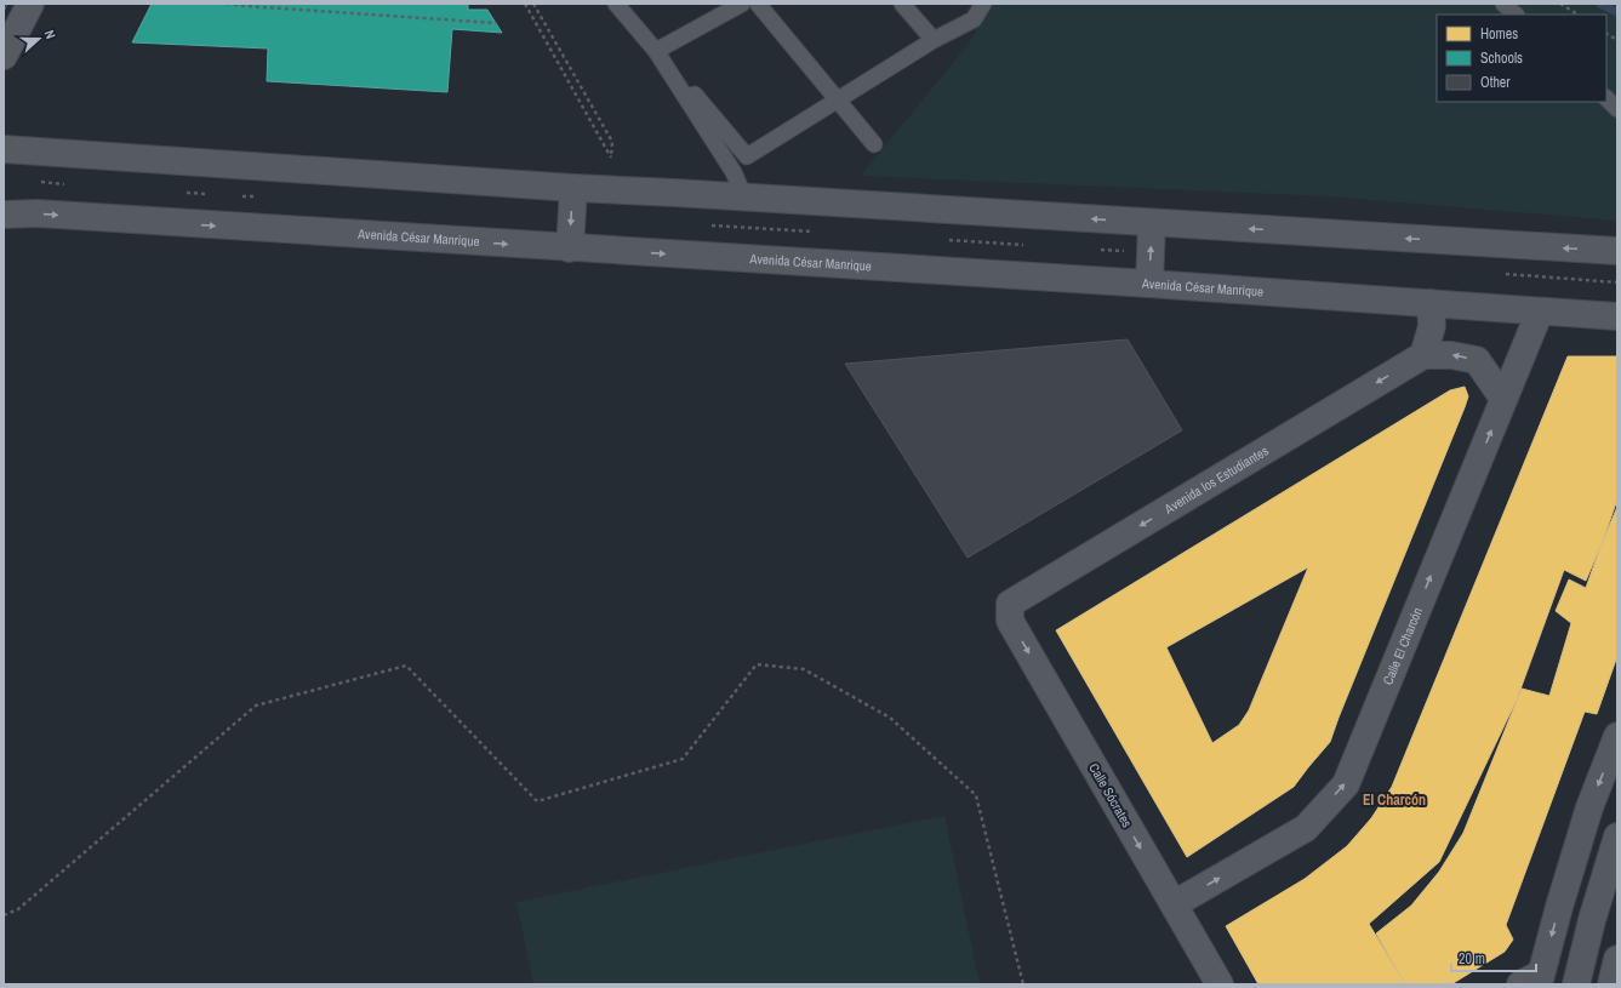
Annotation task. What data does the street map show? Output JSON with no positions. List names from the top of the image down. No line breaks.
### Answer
{"streets":{"street":["Avenida César Manrique","Avenida los Estudiantes","Calle El Charcón","Calle Sócrates"]},"crossings":[["Avenida César Manrique","Calle El Charcón"],["Avenida los Estudiantes","Calle Sócrates"],["Calle El Charcón","Calle Sócrates"]],"one_way":["Avenida los Estudiantes","Calle El Charcón","Calle Sócrates"],"districts":["El Charcón"],"legend":["Homes","Schools","Other"],"scale_bar":"20 m","north":"right"}
